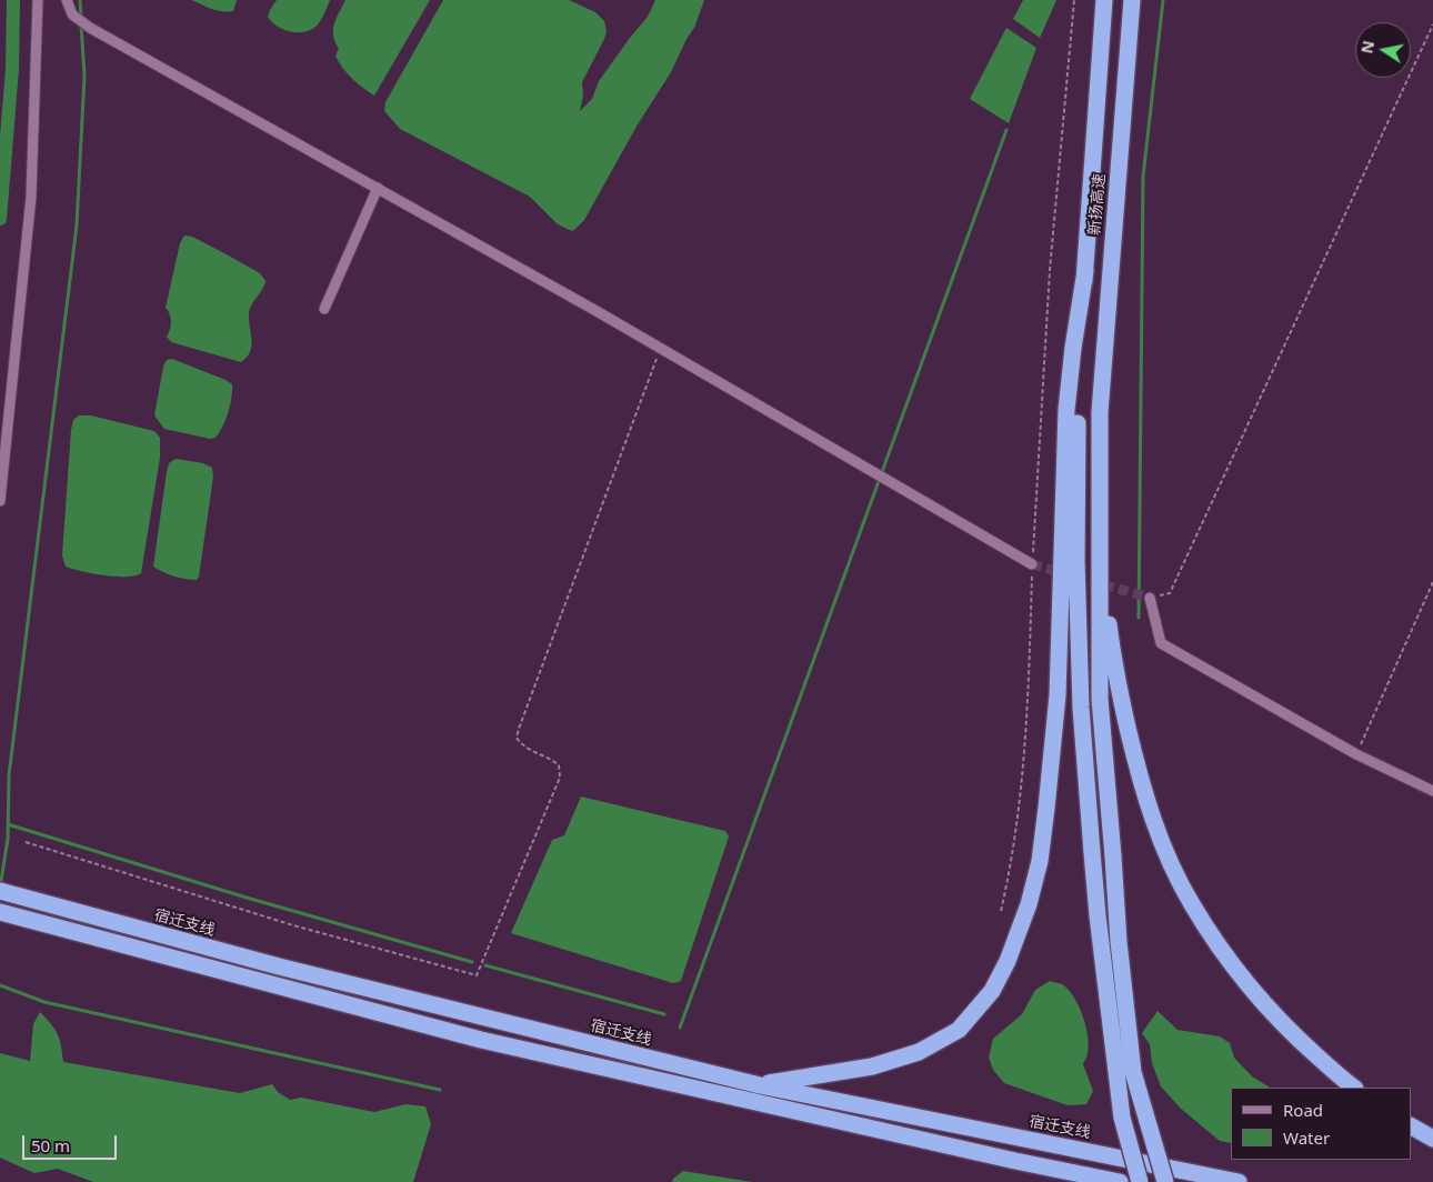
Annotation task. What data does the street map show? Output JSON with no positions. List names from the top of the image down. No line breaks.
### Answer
{"streets":{"highway":["新扬高速","宿迁支线"]},"legend":["Road","Water"],"scale_bar":"50 m","north":"left"}
